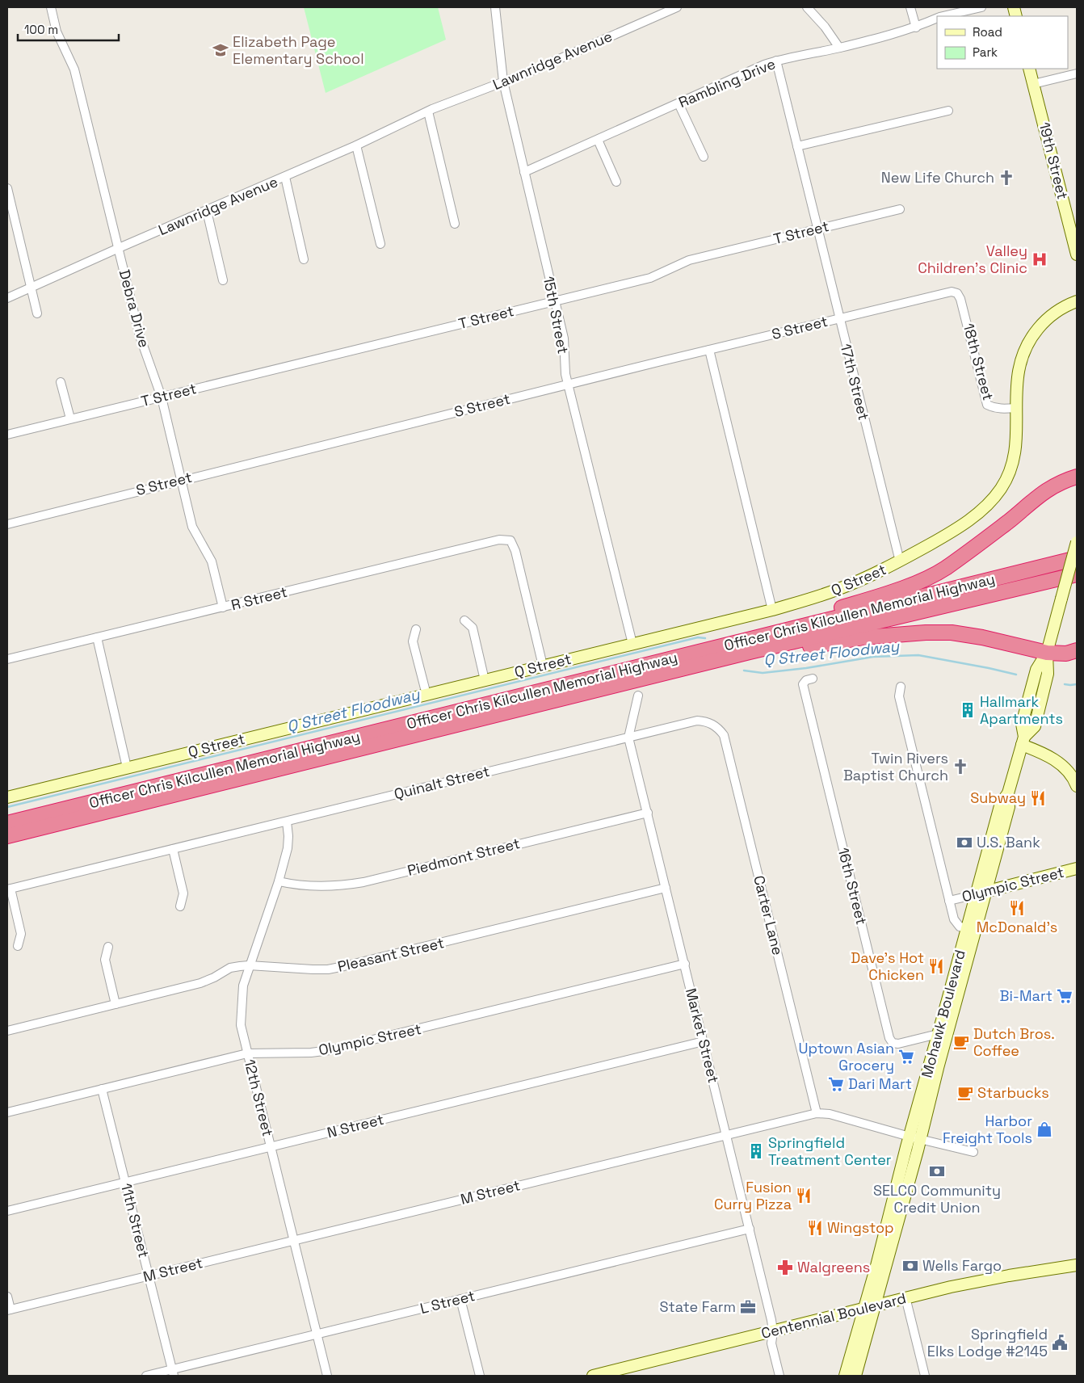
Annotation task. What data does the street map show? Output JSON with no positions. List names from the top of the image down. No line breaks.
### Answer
{"streets":{"highway":["Officer Chris Kilcullen Memorial Highway"],"street":["Lawnridge Avenue","Rambling Drive","19th Street","T Street","Debra Drive","15th Street","S Street","18th Street","17th Street","Q Street","R Street","Quinalt Street","Piedmont Street","Olympic Street","16th Street","Carter Lane","Pleasant Street","Mohawk Boulevard","Market Street","12th Street","N Street","M Street","11th Street","L Street","Centennial Boulevard"]},"crossings":[["Lawnridge Avenue","Debra Drive"],["Lawnridge Avenue","15th Street"],["Rambling Drive","15th Street"],["Rambling Drive","17th Street"],["T Street","Debra Drive"],["T Street","15th Street"],["T Street","17th Street"],["Debra Drive","S Street"],["Debra Drive","R Street"],["15th Street","S Street"],["15th Street","Q Street"],["S Street","18th Street"],["S Street","17th Street"],["18th Street","Q Street"],["17th Street","Q Street"],["Q Street","R Street"],["Quinalt Street","Carter Lane"],["Quinalt Street","Market Street"],["Quinalt Street","12th Street"],["Piedmont Street","Market Street"],["Piedmont Street","12th Street"],["Olympic Street","Mohawk Boulevard"],["Olympic Street","Market Street"],["Olympic Street","12th Street"],["Olympic Street","11th Street"],["16th Street","Mohawk Boulevard"],["Carter Lane","M Street"],["Pleasant Street","Market Street"],["Pleasant Street","12th Street"],["Mohawk Boulevard","M Street"],["Mohawk Boulevard","Centennial Boulevard"],["Market Street","N Street"],["Market Street","M Street"],["Market Street","L Street"],["Market Street","Centennial Boulevard"],["12th Street","N Street"],["12th Street","M Street"],["12th Street","L Street"],["N Street","11th Street"],["M Street","11th Street"],["11th Street","L Street"]],"water":["Q Street Floodway"],"places":{"school or university":["Elizabeth Page Elementary School"],"church":["New Life Church","Twin Rivers Baptist Church"],"hospital":["Valley Children’s Clinic"],"building":["Hallmark Apartments","Springfield Treatment Center"],"restaurant":["Subway","McDonald's","Dave's Hot Chicken","Fusion Curry Pizza","Wingstop"],"bank":["U.S. Bank","SELCO Community Credit Union","Wells Fargo"],"supermarket":["Bi-Mart","Uptown Asian Grocery","Dari Mart"],"cafe":["Dutch Bros. Coffee","Starbucks"],"shop":["Harbor Freight Tools"],"pharmacy":["Walgreens"],"office":["State Farm"],"public building":["Springfield Elks Lodge #2145"]},"legend":["Road","Park"],"scale_bar":"100 m"}
